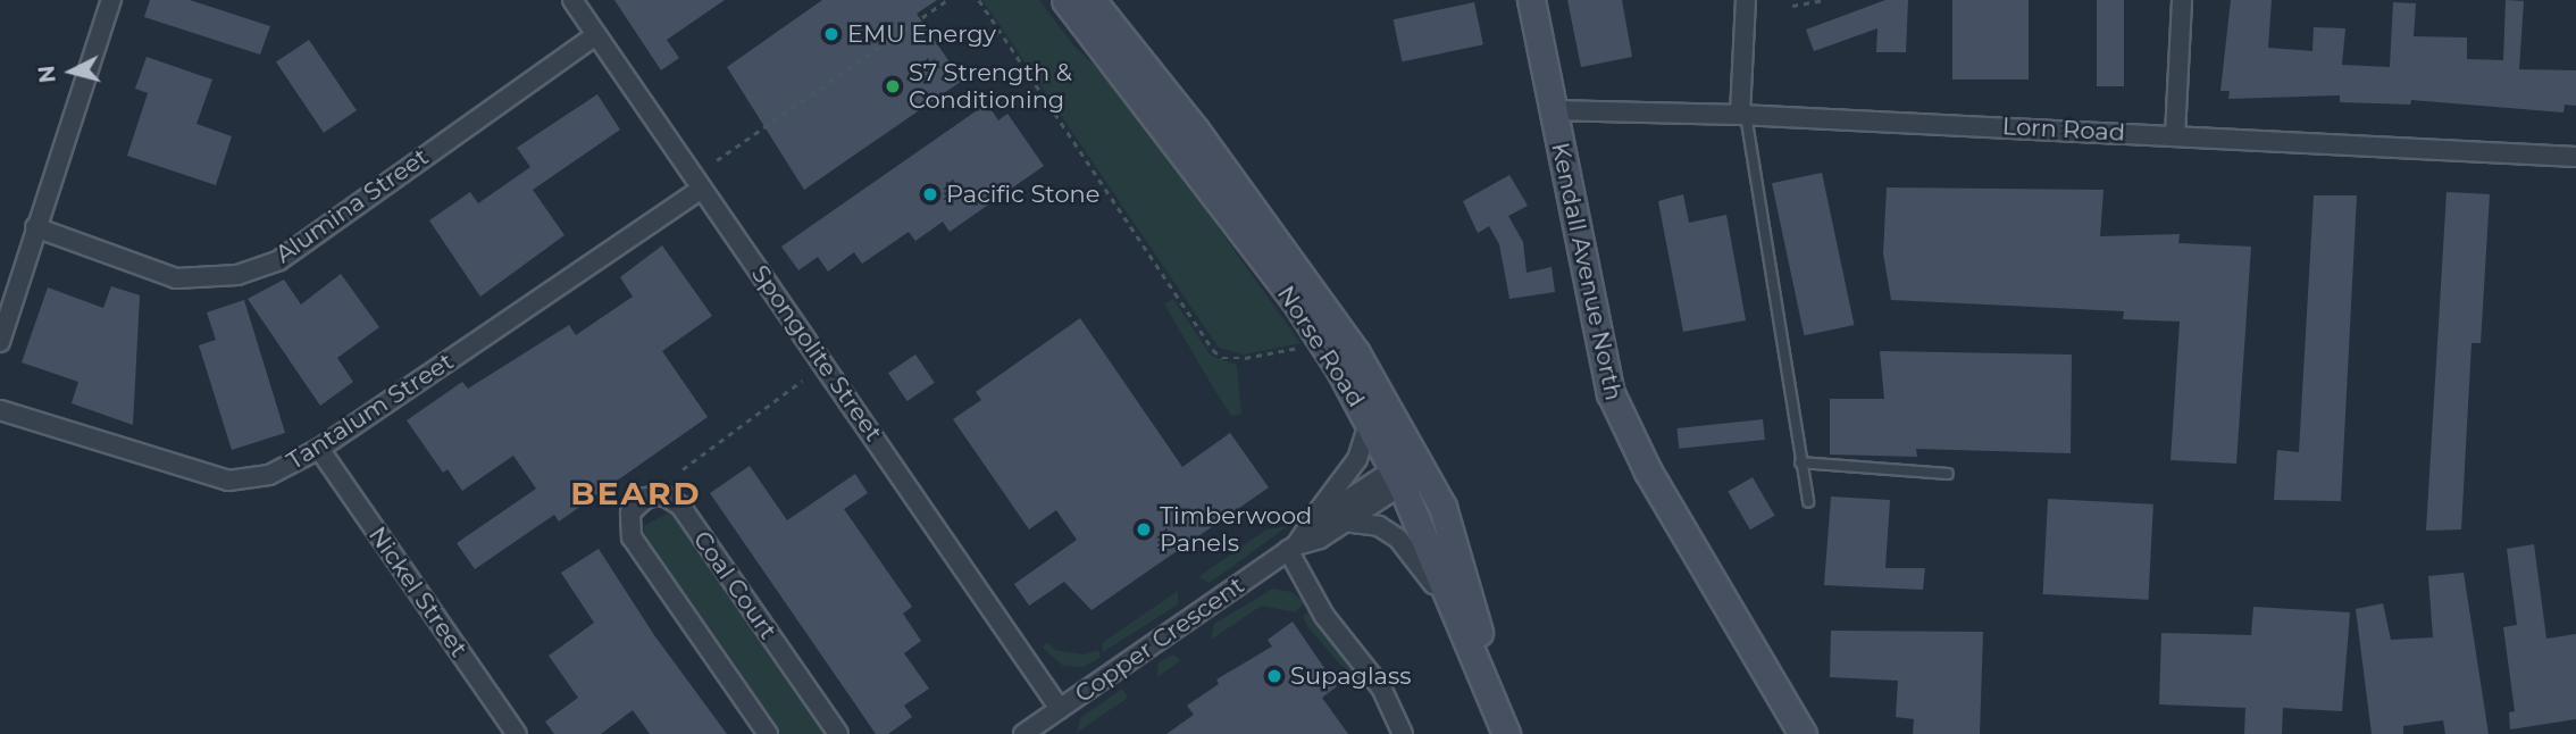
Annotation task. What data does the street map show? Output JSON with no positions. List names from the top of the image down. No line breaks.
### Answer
{"streets":{"main road":["Kendall Avenue North","Norse Road"],"street":["Lorn Road","Alumina Street","Spongolite Street","Tantalum Street","Coal Court","Nickel Street","Copper Crescent"]},"crossings":[["Lorn Road","Kendall Avenue North"],["Alumina Street","Spongolite Street"],["Norse Road","Copper Crescent"],["Spongolite Street","Tantalum Street"],["Spongolite Street","Copper Crescent"],["Tantalum Street","Nickel Street"]],"districts":["BEARD"],"places":["EMU Energy","S7 Strength & Conditioning","Pacific Stone","Timberwood Panels","Supaglass"],"north":"left"}
